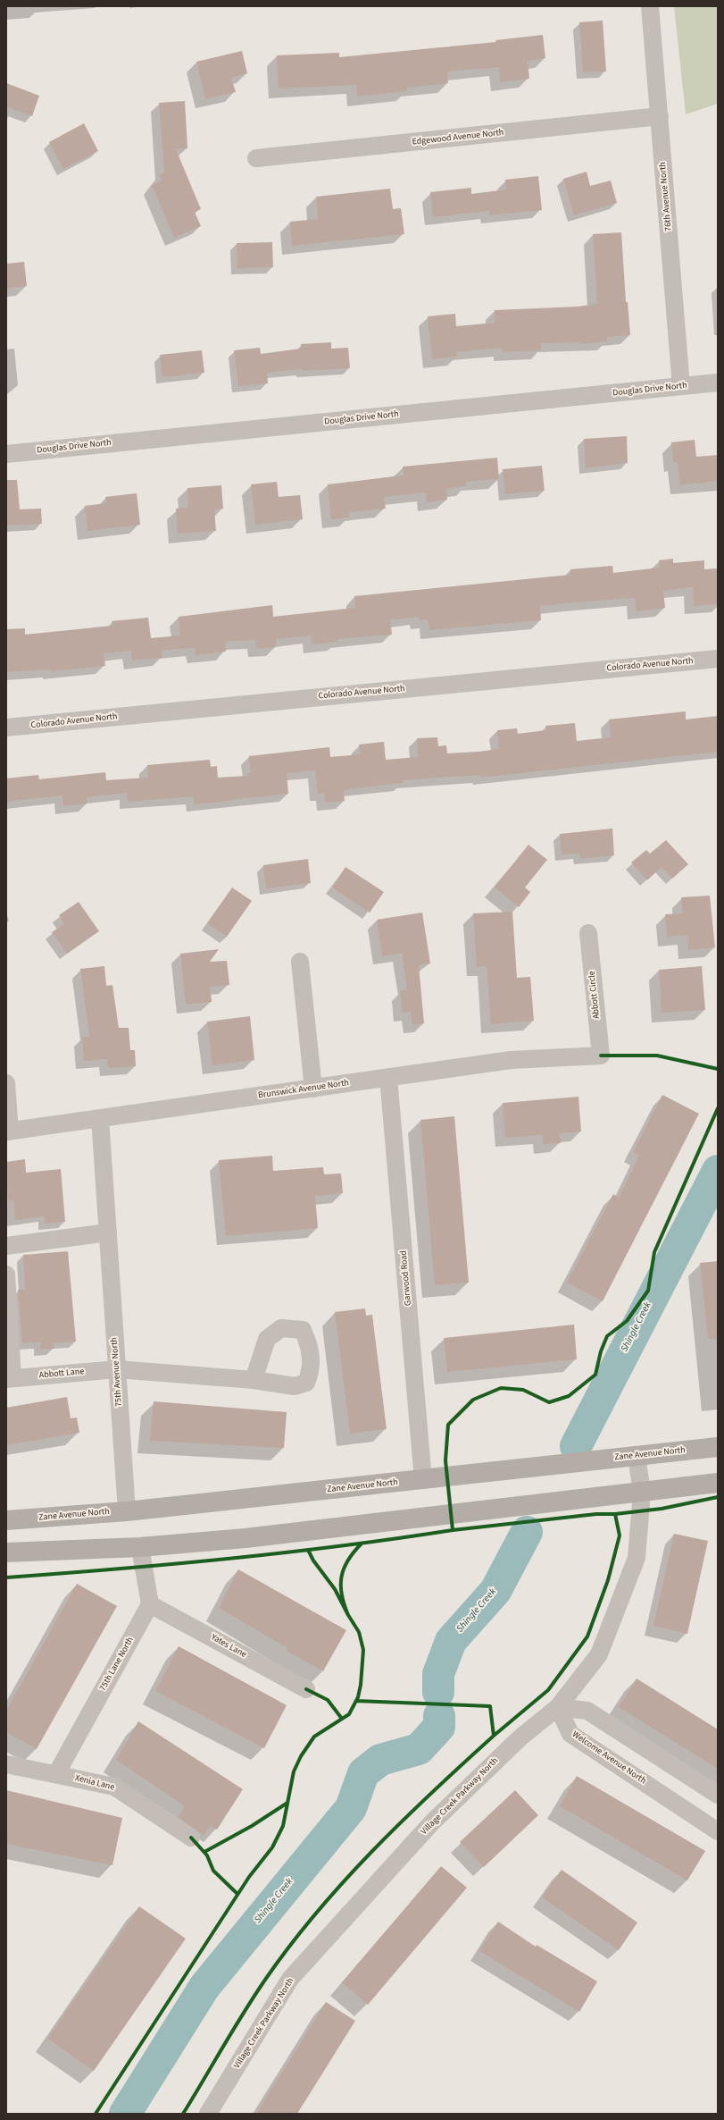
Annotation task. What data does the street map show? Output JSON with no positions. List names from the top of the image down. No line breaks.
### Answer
{"streets":{"street":["Edgewood Avenue North","76th Avenue North","Douglas Drive North","Colorado Avenue North","Abbott Circle","Brunswick Avenue North","Garwood Road","75th Avenue North","Abbott Lane","Zane Avenue North","Yates Lane","75th Lane North","Welcome Avenue North","Xenia Lane","Village Creek Parkway North"]},"crossings":[["Edgewood Avenue North","76th Avenue North"],["76th Avenue North","Douglas Drive North"],["Abbott Circle","Brunswick Avenue North"],["Brunswick Avenue North","Garwood Road"],["Brunswick Avenue North","75th Avenue North"],["Garwood Road","Zane Avenue North"],["75th Avenue North","Abbott Lane"],["75th Avenue North","Zane Avenue North"],["Zane Avenue North","Village Creek Parkway North"],["Yates Lane","75th Lane North"],["75th Lane North","Xenia Lane"],["Welcome Avenue North","Village Creek Parkway North"]],"water":["Shingle Creek"]}
